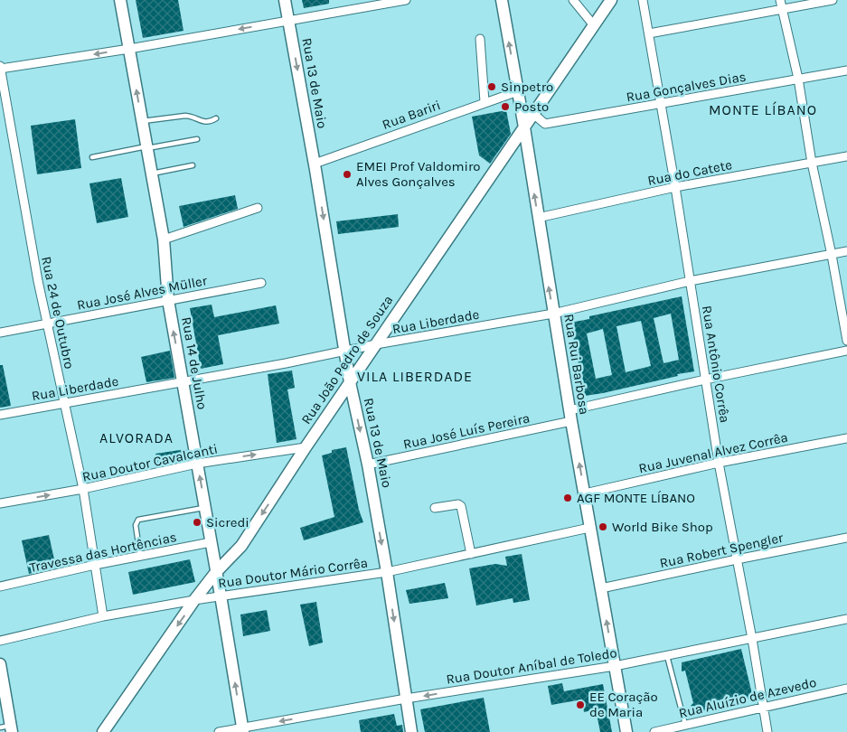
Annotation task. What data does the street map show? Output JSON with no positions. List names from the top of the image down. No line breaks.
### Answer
{"streets":{"street":["Rua 13 de Maio","Rua Gonçalves Dias","Rua Bariri","Rua do Catete","Rua José Alves Müller","Rua 24 de Outubro","Rua Liberdade","Rua João Pedro de Souza","Rua 14 de Julho","Rua Rui Barbosa","Rua Antônio Corrêa","Rua José Luís Pereira","Rua Juvenal Alvez Corrêa","Rua Doutor Cavalcanti","Rua Robert Spengler","Travessa das Hortências","Rua Doutor Mário Corrêa","Rua Doutor Aníbal de Toledo","Rua Aluízio de Azevedo"]},"crossings":[["Rua 13 de Maio","Rua Bariri"],["Rua 13 de Maio","Rua Liberdade"],["Rua 13 de Maio","Rua João Pedro de Souza"],["Rua 13 de Maio","Rua José Luís Pereira"],["Rua 13 de Maio","Rua Doutor Mário Corrêa"],["Rua 13 de Maio","Rua Doutor Aníbal de Toledo"],["Rua Gonçalves Dias","Rua João Pedro de Souza"],["Rua Gonçalves Dias","Rua Antônio Corrêa"],["Rua Bariri","Rua Rui Barbosa"],["Rua do Catete","Rua Rui Barbosa"],["Rua do Catete","Rua Antônio Corrêa"],["Rua José Alves Müller","Rua 24 de Outubro"],["Rua José Alves Müller","Rua 14 de Julho"],["Rua 24 de Outubro","Rua Liberdade"],["Rua 24 de Outubro","Rua Doutor Cavalcanti"],["Rua 24 de Outubro","Travessa das Hortências"],["Rua 24 de Outubro","Rua Doutor Mário Corrêa"],["Rua Liberdade","Rua João Pedro de Souza"],["Rua Liberdade","Rua 14 de Julho"],["Rua Liberdade","Rua Rui Barbosa"],["Rua Liberdade","Rua Antônio Corrêa"],["Rua João Pedro de Souza","Rua 14 de Julho"],["Rua João Pedro de Souza","Rua Rui Barbosa"],["Rua João Pedro de Souza","Rua Doutor Cavalcanti"],["Rua João Pedro de Souza","Rua Doutor Mário Corrêa"],["Rua 14 de Julho","Rua Doutor Cavalcanti"],["Rua 14 de Julho","Travessa das Hortências"],["Rua 14 de Julho","Rua Doutor Mário Corrêa"],["Rua 14 de Julho","Rua Doutor Aníbal de Toledo"],["Rua Rui Barbosa","Rua José Luís Pereira"],["Rua Rui Barbosa","Rua Juvenal Alvez Corrêa"],["Rua Rui Barbosa","Rua Robert Spengler"],["Rua Rui Barbosa","Rua Doutor Mário Corrêa"],["Rua Rui Barbosa","Rua Doutor Aníbal de Toledo"],["Rua Antônio Corrêa","Rua José Luís Pereira"],["Rua Antônio Corrêa","Rua Juvenal Alvez Corrêa"],["Rua Antônio Corrêa","Rua Robert Spengler"],["Rua Antônio Corrêa","Rua Doutor Aníbal de Toledo"],["Rua Antônio Corrêa","Rua Aluízio de Azevedo"]],"one_way":["Rua 13 de Maio","Rua João Pedro de Souza","Rua 14 de Julho","Rua Rui Barbosa","Rua Doutor Cavalcanti","Rua Doutor Aníbal de Toledo"],"districts":["MONTE LÍBANO","VILA LIBERDADE","ALVORADA"],"places":["Sinpetro","Posto","EMEI Prof Valdomiro Alves Gonçalves","AGF MONTE LÍBANO","Sicredi","World Bike Shop","EE Coração de Maria"]}
